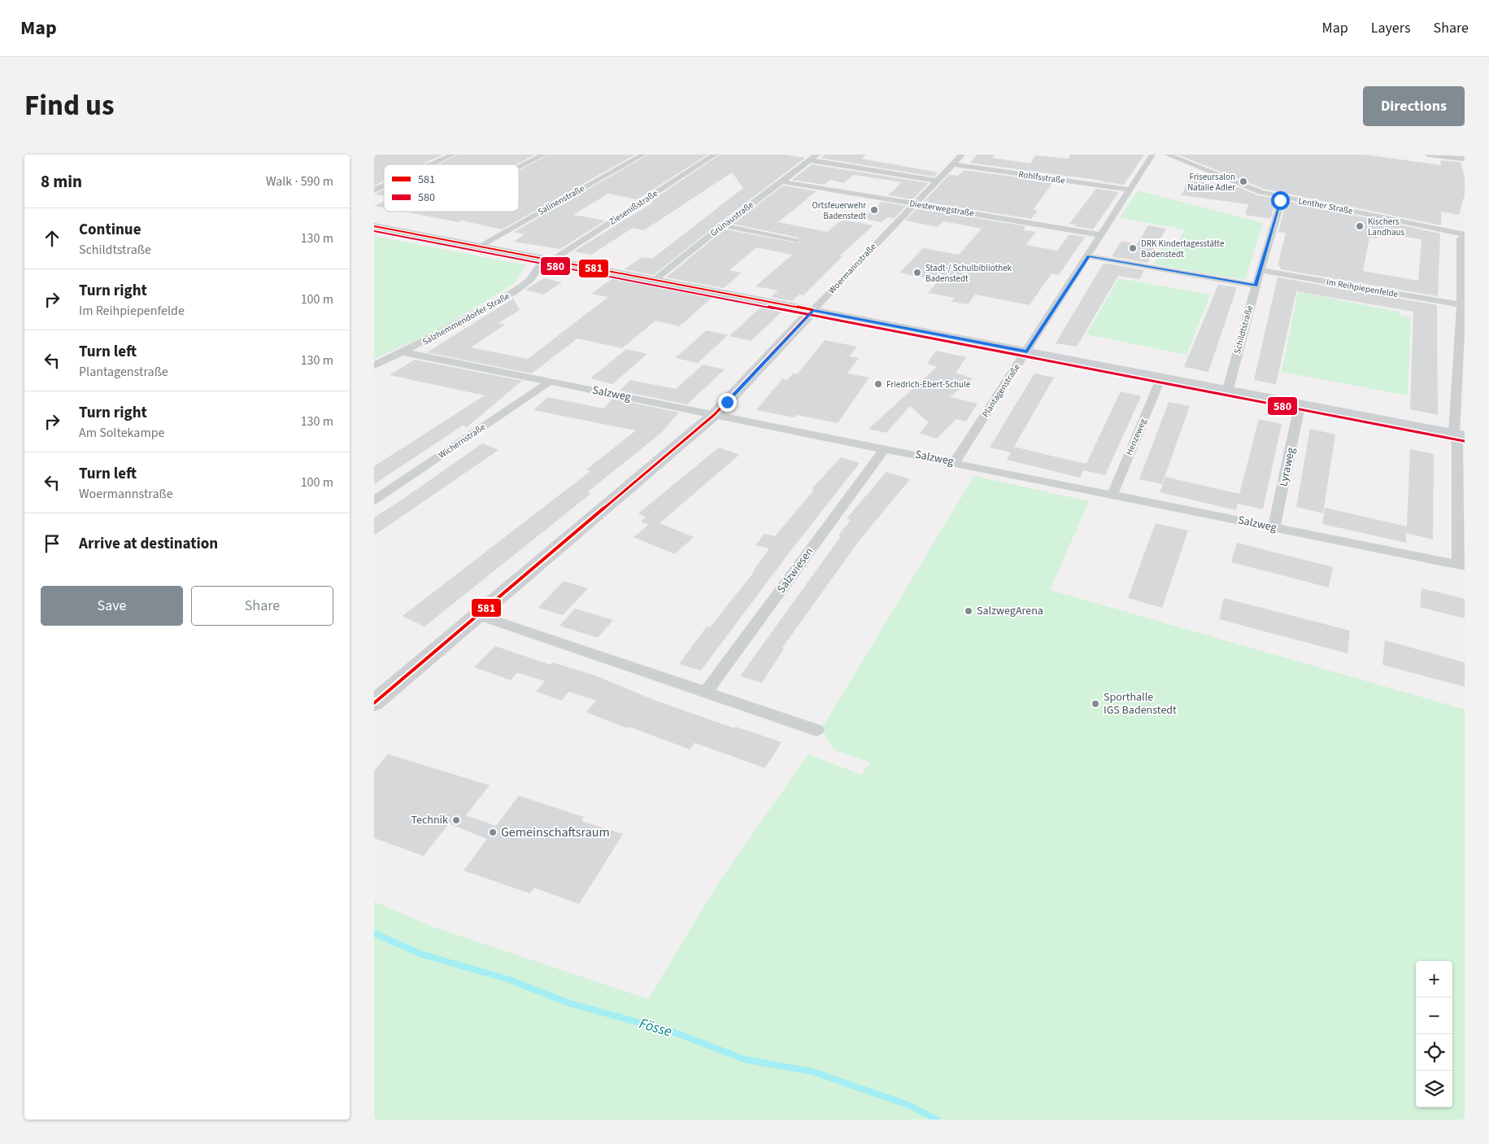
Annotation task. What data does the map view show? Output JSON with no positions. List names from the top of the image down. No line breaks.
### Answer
{"streets":{"street":["Rohlfsstraße","Salinenstraße","Lenther Straße","Ziesenißstraße","Diesterwegstraße","Grünaustraße","Woermannstraße","Im Reihpiepenfelde","Salzhemmendorfer Straße","Schildtstraße","Plantagenstraße","Salzweg","Henzeweg","Wichernstraße","Lyraweg","Salzwiesen"]},"crossings":[["Rohlfsstraße","Woermannstraße"],["Rohlfsstraße","Plantagenstraße"],["Lenther Straße","Schildtstraße"],["Ziesenißstraße","Salzhemmendorfer Straße"],["Diesterwegstraße","Grünaustraße"],["Diesterwegstraße","Woermannstraße"],["Diesterwegstraße","Plantagenstraße"],["Woermannstraße","Salzweg"],["Im Reihpiepenfelde","Schildtstraße"],["Salzhemmendorfer Straße","Salzweg"],["Plantagenstraße","Salzweg"],["Salzweg","Henzeweg"],["Salzweg","Wichernstraße"],["Salzweg","Lyraweg"],["Salzweg","Salzwiesen"]],"water":["Fösse"],"places":["Friseursalon Natalie Adler","Ortsfeuerwehr Badenstedt","Kischers Landhaus","DRK Kindertagesstätte Badenstedt","Stadt-/ Schulbibliothek Badenstedt","Friedrich-Ebert-Schule","SalzwegArena","Sporthalle IGS Badenstedt","Technik","Gemeinschaftsraum"],"lines":["transit line 581","transit line 580"],"legend":["581","580"],"page":{"header":"Map","nav":["Map","Layers","Share"],"title":"Find us","buttons":["Directions",["Save","Share"]],"heading":["8 min","Walk · 590 m"],"list":[["Continue","Schildtstraße","130 m"],["Turn right","Im Reihpiepenfelde","100 m"],["Turn left","Plantagenstraße","130 m"],["Turn right","Am Soltekampe","130 m"],["Turn left","Woermannstraße","100 m"],"Arrive at destination"],"map_buttons":["+","−"]}}
